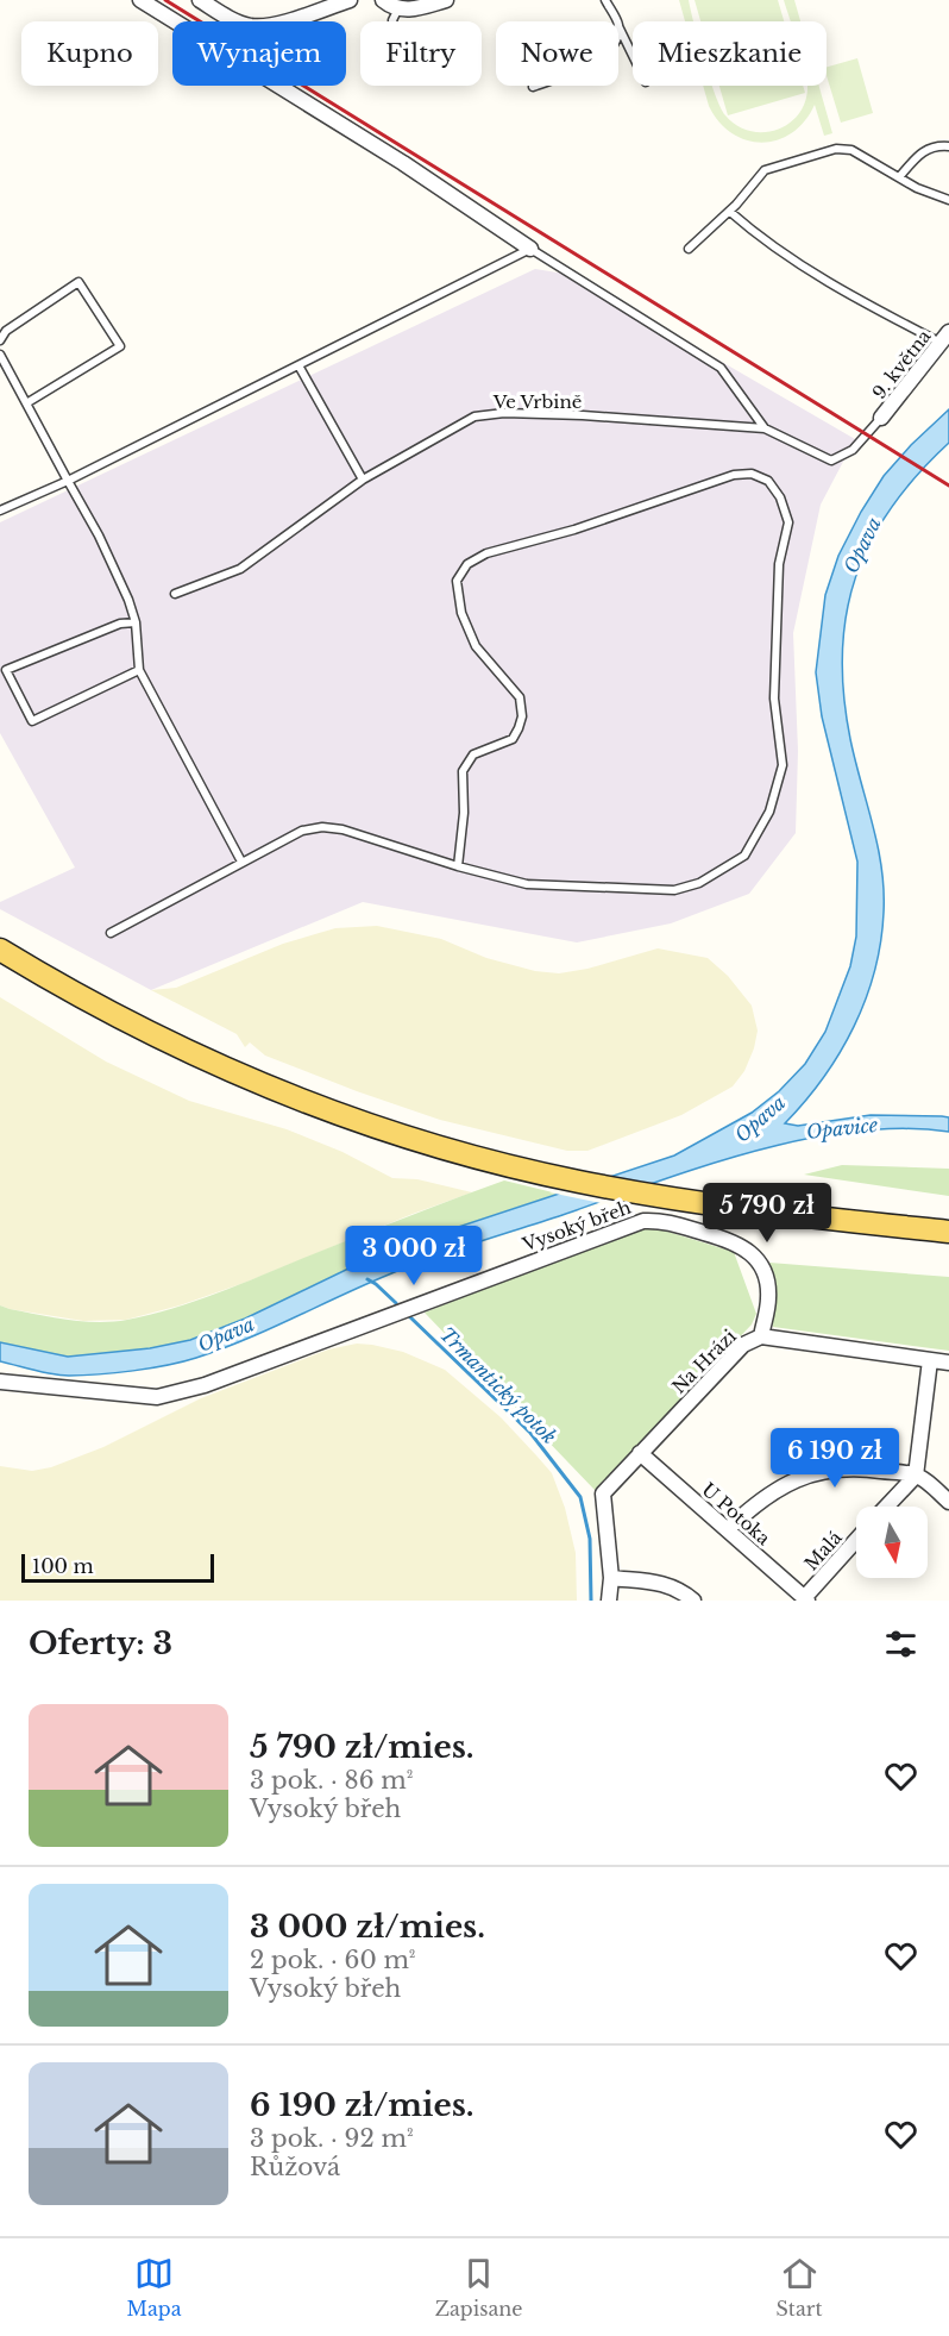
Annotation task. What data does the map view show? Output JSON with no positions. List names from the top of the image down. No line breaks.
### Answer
{"streets":{"street":["9. května","Vysoký břeh","Na Hrázi","U Potoka","Malá"],"lane":["Ve Vrbině"]},"crossings":[["9. května","Ve Vrbině"],["Vysoký břeh","Na Hrázi"],["Na Hrázi","U Potoka"],["U Potoka","Malá"]],"water":["Opava","Opavice","Trmantický potok"],"scale_bar":"100 m","north":"bottom","page":{"chip":["Kupno","Wynajem","Filtry","Nowe","Mieszkanie"],"price":["5 790 zł","3 000 zł","6 190 zł"],"scale":"100 m","heading":"Oferty: 3","list":[{"name":"5 790 zł/mies.","note":"3 pok. · 86 m² · Vysoký břeh"},{"name":"3 000 zł/mies.","note":"2 pok. · 60 m² · Vysoký břeh"},{"name":"6 190 zł/mies.","note":"3 pok. · 92 m² · Růžová"}],"tabs":["Mapa","Zapisane","Start"]}}
